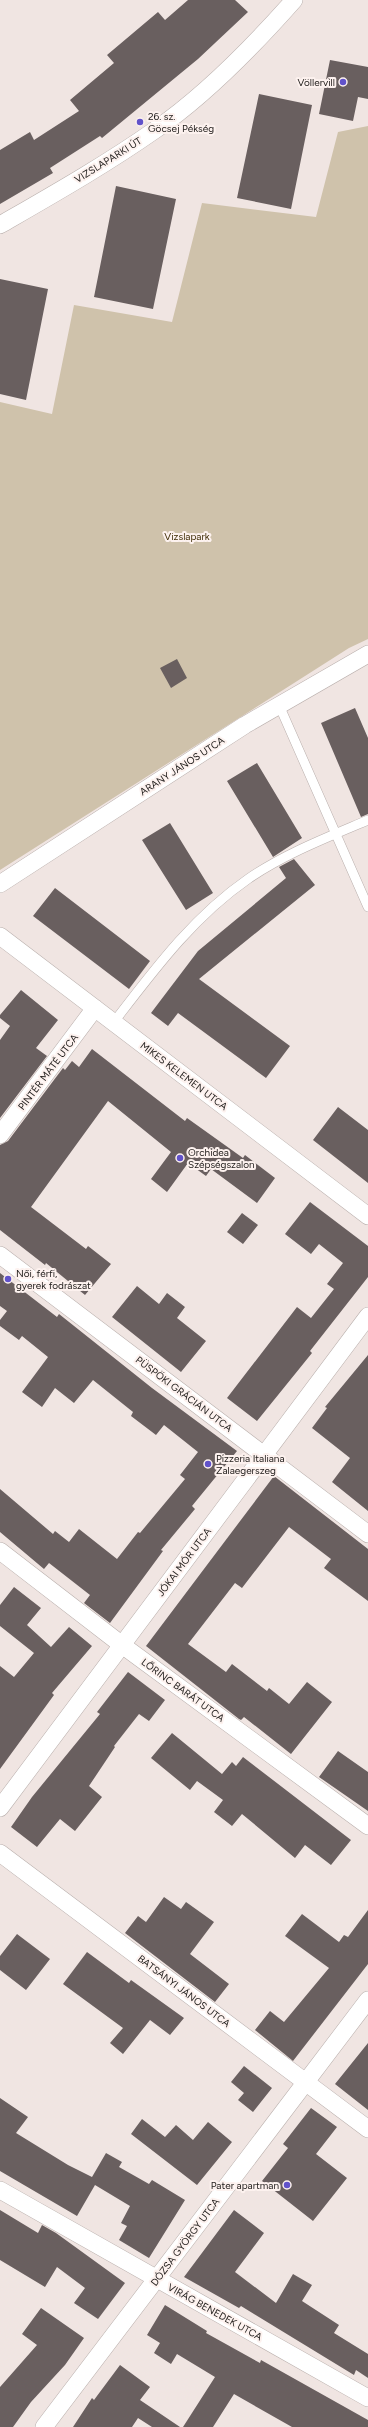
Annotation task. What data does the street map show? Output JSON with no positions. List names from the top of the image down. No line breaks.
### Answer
{"streets":{"street":["VIZSLAPARKI ÚT","ARANY JÁNOS UTCA","PINTÉR MÁTÉ UTCA","MIKES KELEMEN UTCA","PÜSPÖKI GRÁCIÁN UTCA","JÓKAI MÓR UTCA","LŐRINC BARÁT UTCA","BATSÁNYI JÁNOS UTCA","DÓZSA GYÖRGY UTCA","VIRÁG BENEDEK UTCA"]},"crossings":[["PINTÉR MÁTÉ UTCA","MIKES KELEMEN UTCA"],["PÜSPÖKI GRÁCIÁN UTCA","JÓKAI MÓR UTCA"],["JÓKAI MÓR UTCA","LŐRINC BARÁT UTCA"],["BATSÁNYI JÁNOS UTCA","DÓZSA GYÖRGY UTCA"],["DÓZSA GYÖRGY UTCA","VIRÁG BENEDEK UTCA"]],"parks":["Vizslapark"],"places":["Völlervill","26. sz. Göcsej Pékség","Orchidea Szépségszalon","Női, férfi, gyerek fodrászat","Pizzeria Italiana Zalaegerszeg","Pater apartman"]}
